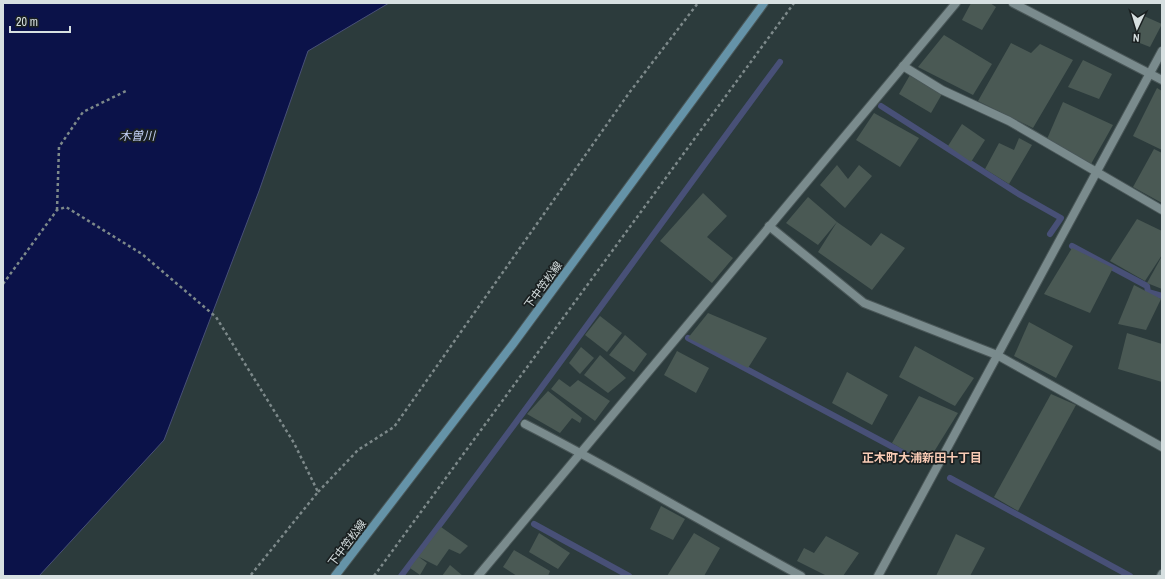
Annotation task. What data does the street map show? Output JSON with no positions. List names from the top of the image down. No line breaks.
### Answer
{"streets":{"main road":["下中笠松線"]},"districts":["正木町大浦新田十丁目"],"water":["木曽川"],"scale_bar":"20 m","north":"bottom"}
